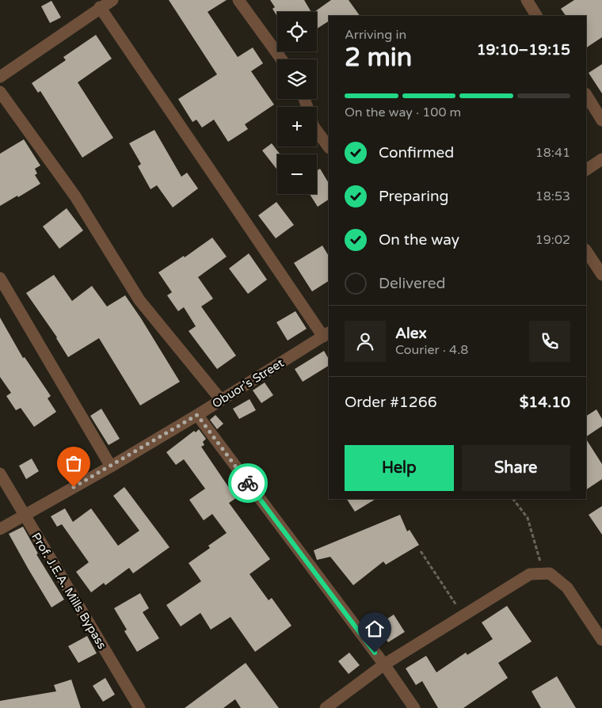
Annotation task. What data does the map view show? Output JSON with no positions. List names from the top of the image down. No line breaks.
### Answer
{"streets":{"street":["Obuor’s Street","Prof. J.E.A. Mills Bypass"]},"crossings":[["Obuor’s Street","Prof. J.E.A. Mills Bypass"]],"page":{"map_buttons":["+","−"],"heading":["2 min","Arriving in","19:10–19:15"],"panel":["Alex","Courier · 4.8","Order #1266","$14.10"],"bar":"On the way · 100 m","list":[["Confirmed","18:41"],["Preparing","18:53"],["On the way","19:02"],"Delivered"],"buttons":["Help","Share"]}}
